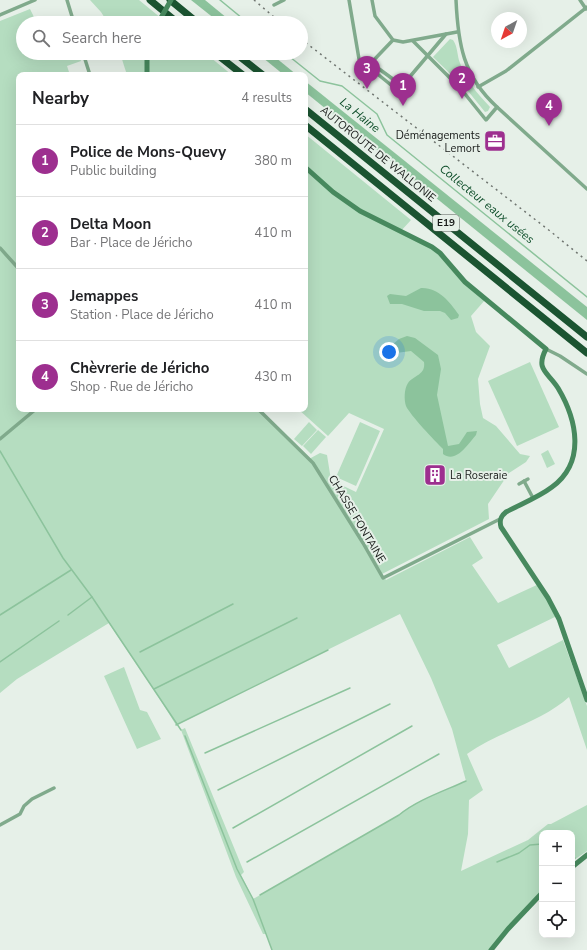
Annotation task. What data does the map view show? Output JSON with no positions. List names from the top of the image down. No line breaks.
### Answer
{"streets":{"highway":["AUTOROUTE DE WALLONIE","E19"],"street":["CHASSE FONTAINE"]},"water":["La Haine","Collecteur eaux usées"],"places":{"office":["Déménagements Lemort"],"building":["La Roseraie"]},"north":"bottom left","page":{"search":"Search here","pins":["3","2","1","4"],"heading":["Nearby","4 results"],"list":[{"mark":"1","name":"Police de Mons-Quevy","note":"Public building","value":"380 m"},{"mark":"2","name":"Delta Moon","note":"Bar · Place de Jéricho","value":"410 m"},{"mark":"3","name":"Jemappes","note":"Station · Place de Jéricho","value":"410 m"},{"mark":"4","name":"Chèvrerie de Jéricho","note":"Shop · Rue de Jéricho","value":"430 m"}],"map_buttons":["+","−"]}}
